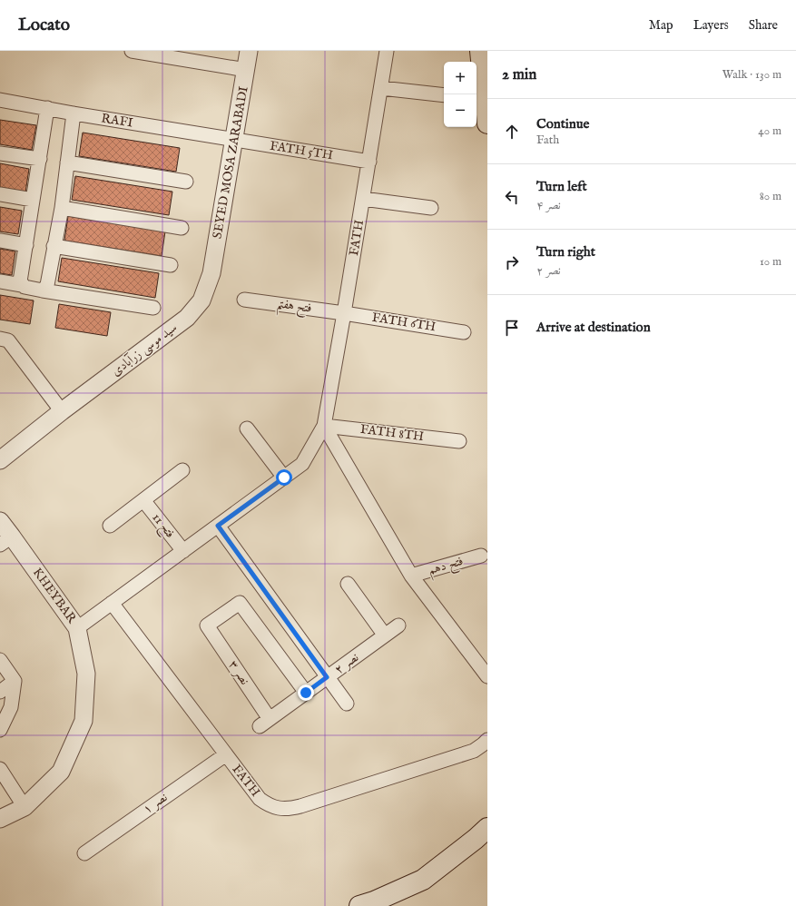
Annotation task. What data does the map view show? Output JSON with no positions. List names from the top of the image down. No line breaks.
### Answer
{"streets":{"street":["RAFI","FATH 5TH","SEYED MOSA ZARABADI","FATH","فتح هفتم","FATH 6TH","سید موسی زرآبادی","FATH 8TH","فتح 11","فتح دهم","KHEYBAR","نصر ۲","نصر ۳","۱ نصر"]},"crossings":[["RAFI","FATH 5TH"],["RAFI","SEYED MOSA ZARABADI"],["RAFI","سید موسی زرآبادی"],["FATH 5TH","SEYED MOSA ZARABADI"],["FATH 5TH","FATH"],["FATH 5TH","سید موسی زرآبادی"],["SEYED MOSA ZARABADI","سید موسی زرآبادی"],["FATH","فتح هفتم"],["FATH","FATH 6TH"],["FATH","FATH 8TH"],["FATH","فتح 11"],["FATH","KHEYBAR"],["FATH","۱ نصر"],["فتح هفتم","FATH 6TH"],["نصر ۲","نصر ۳"]],"page":{"header":"Locato","nav":["Map","Layers","Share"],"heading":["2 min","Walk · 130 m"],"map_buttons":["+","−"],"list":[["Continue","Fath","40 m"],["Turn left","نصر ۴","80 m"],["Turn right","نصر ۲","10 m"],"Arrive at destination"]}}
